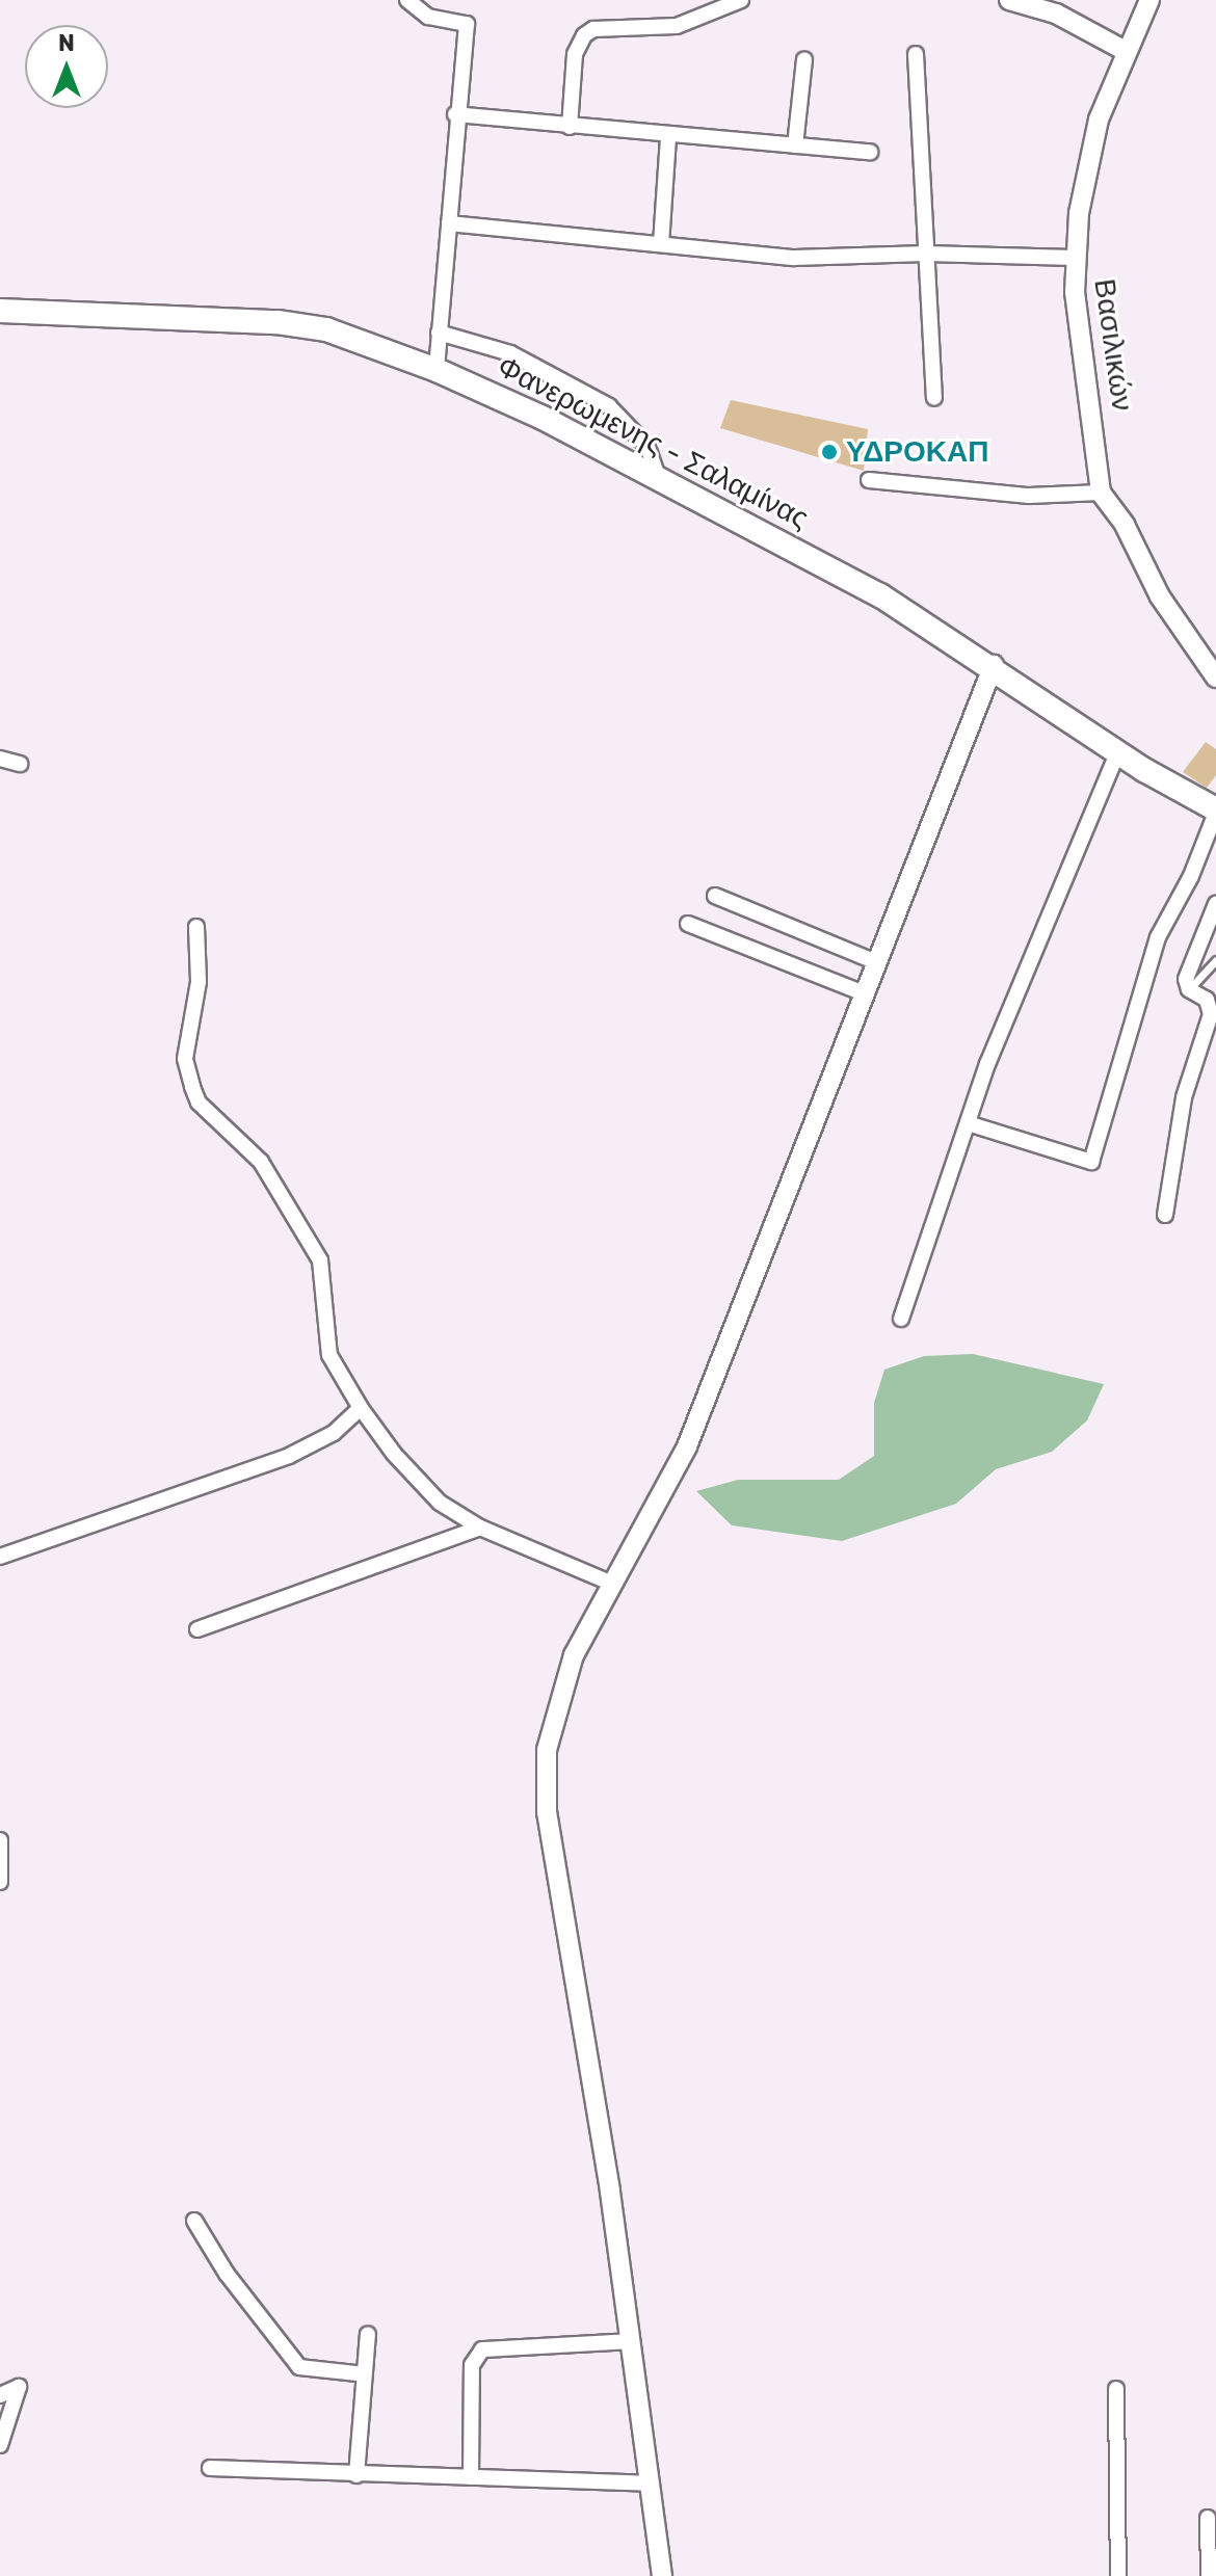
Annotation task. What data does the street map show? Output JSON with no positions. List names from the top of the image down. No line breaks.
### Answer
{"streets":{"main road":["Φανερωμενης - Σαλαμίνας"],"street":["Βασιλικών"]},"places":["ΥΔΡΟΚΑΠ"],"north":"top"}
